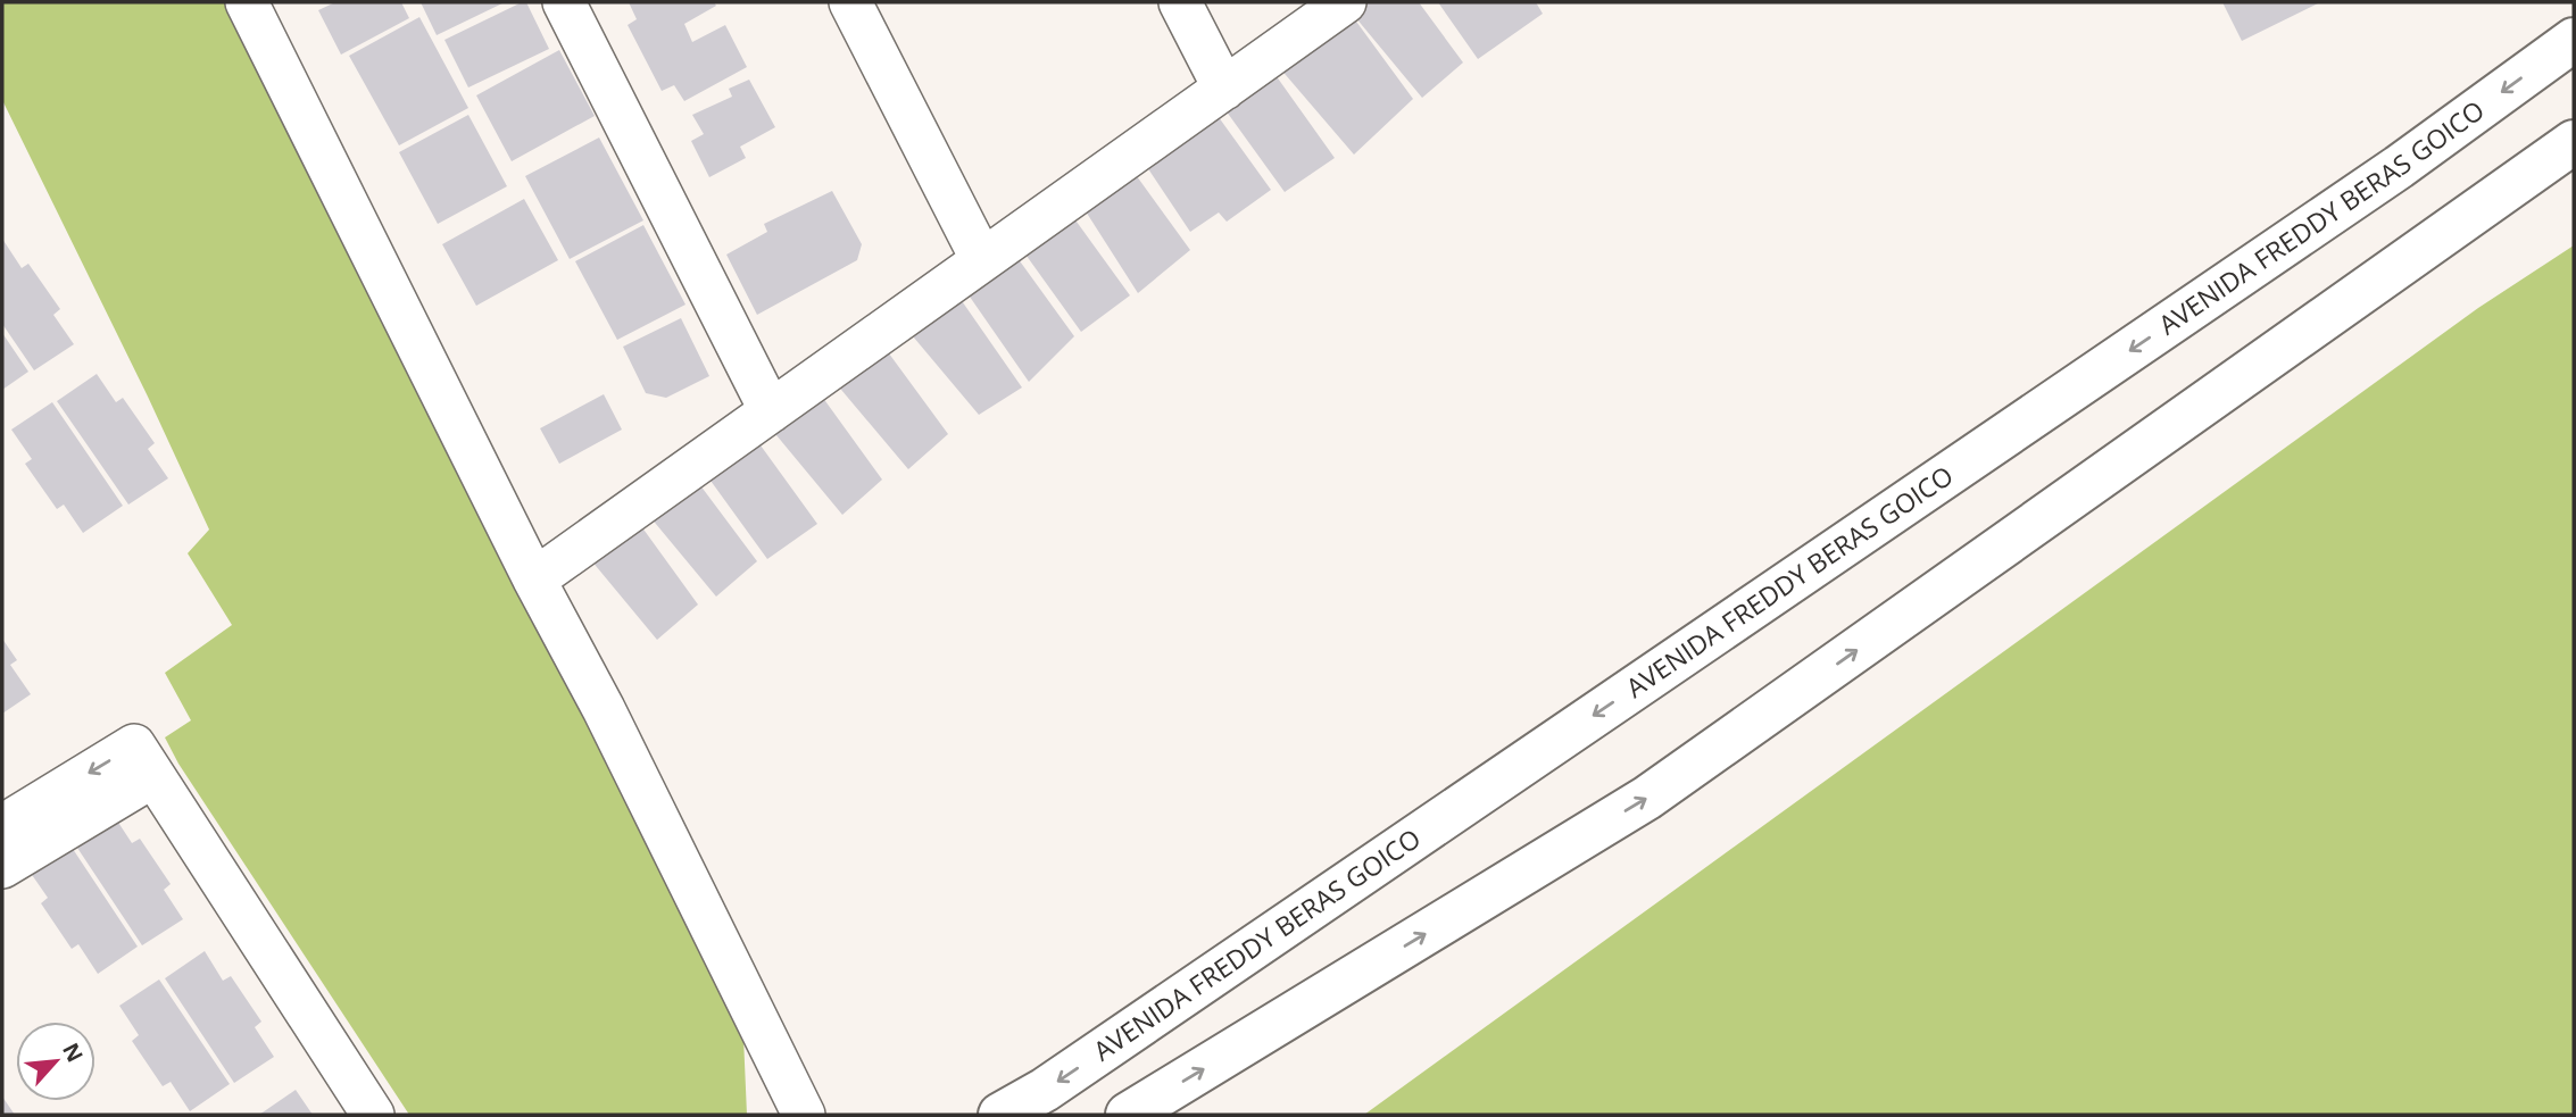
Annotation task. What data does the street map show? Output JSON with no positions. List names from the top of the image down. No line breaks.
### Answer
{"streets":{"main road":["AVENIDA FREDDY BERAS GOICO"]},"north":"top right"}
